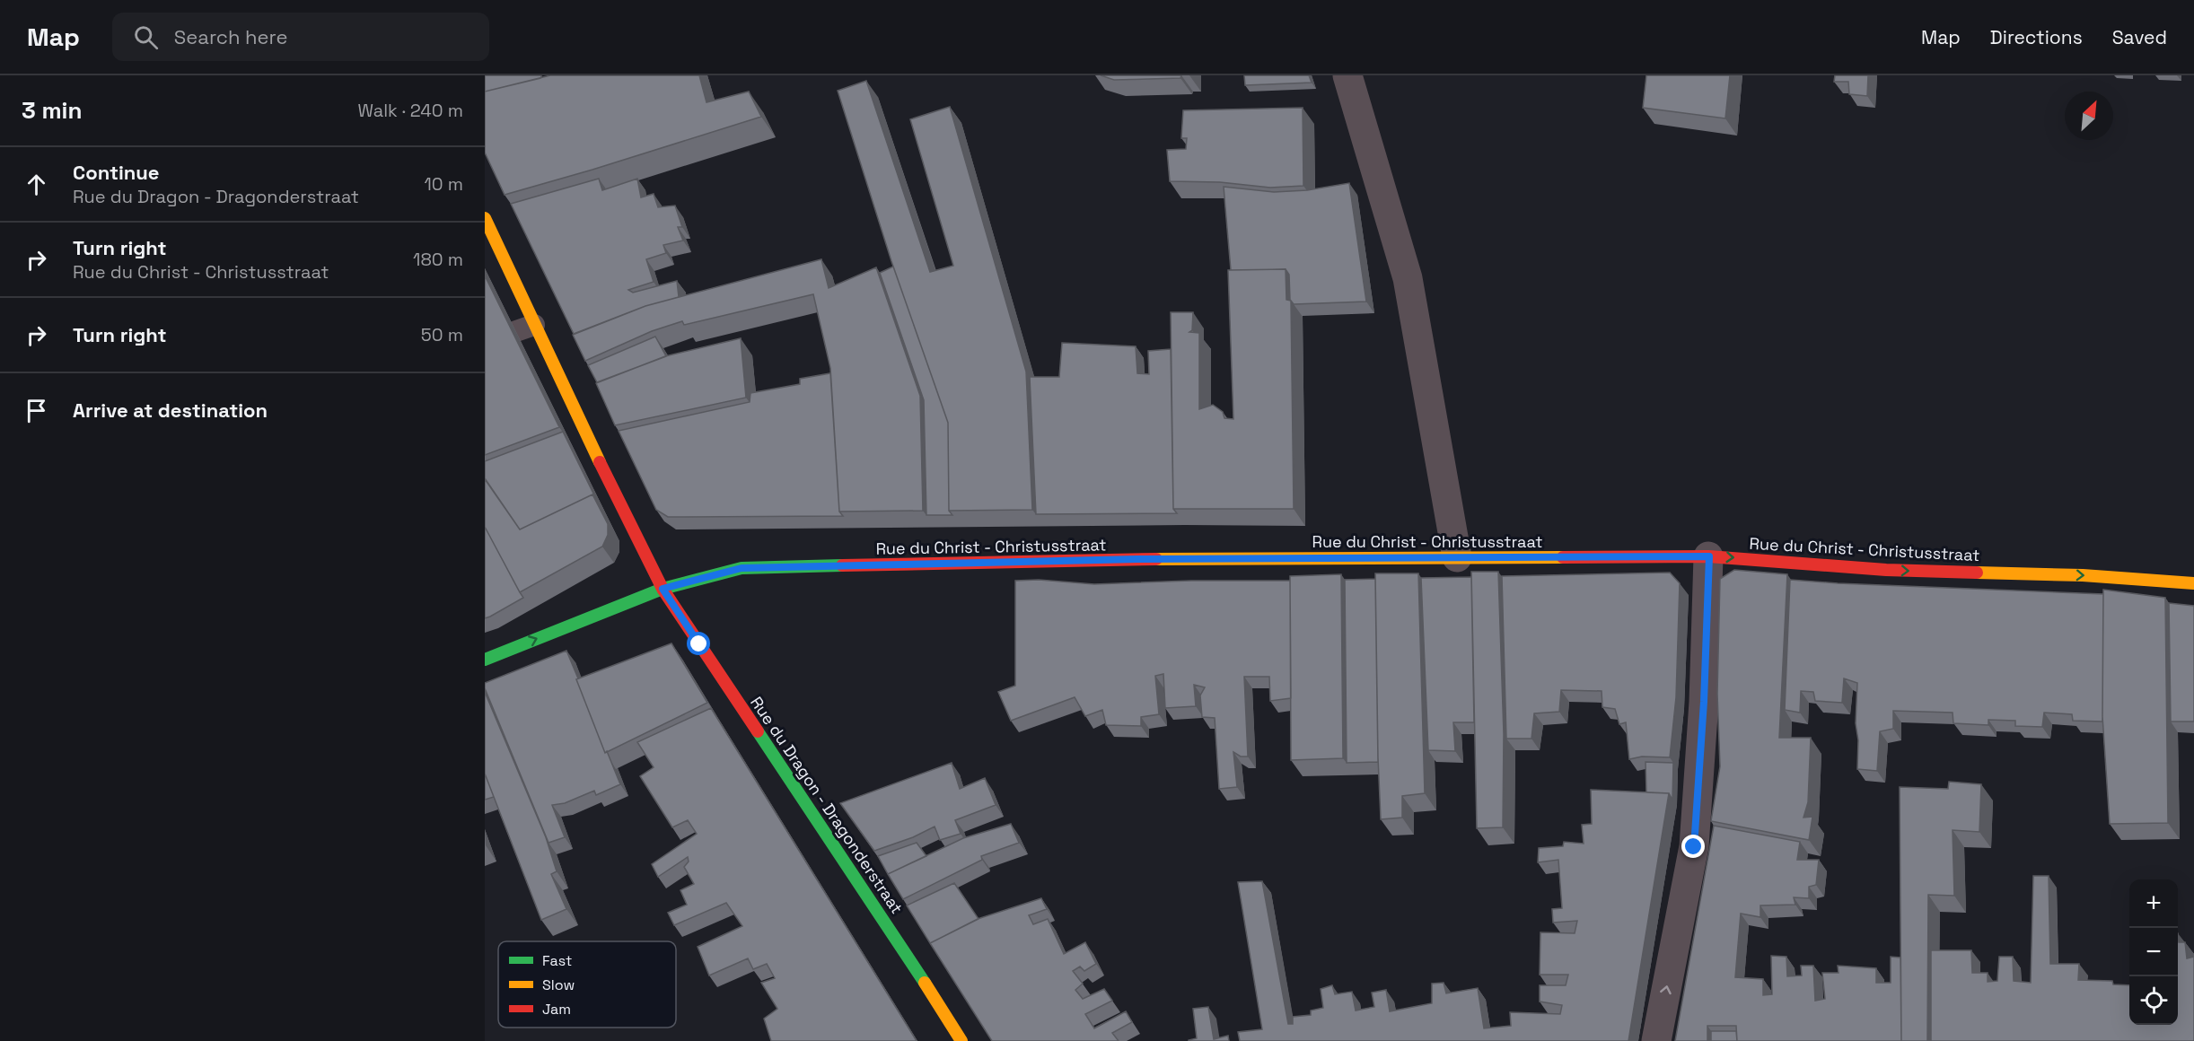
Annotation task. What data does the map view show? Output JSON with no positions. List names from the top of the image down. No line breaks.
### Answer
{"streets":{"street":["Rue du Christ - Christusstraat","Rue du Dragon - Dragonderstraat"]},"crossings":[["Rue du Christ - Christusstraat","Rue du Dragon - Dragonderstraat"]],"one_way":["Rue du Christ - Christusstraat"],"legend":["Fast","Slow","Jam"],"north":"top right","page":{"header":"Map","search":"Search here","nav":["Map","Directions","Saved"],"heading":["3 min","Walk · 240 m"],"list":[["Continue","Rue du Dragon - Dragonderstraat","10 m"],["Turn right","Rue du Christ - Christusstraat","180 m"],["Turn right","50 m"],"Arrive at destination"],"map_buttons":["+","−"]}}
